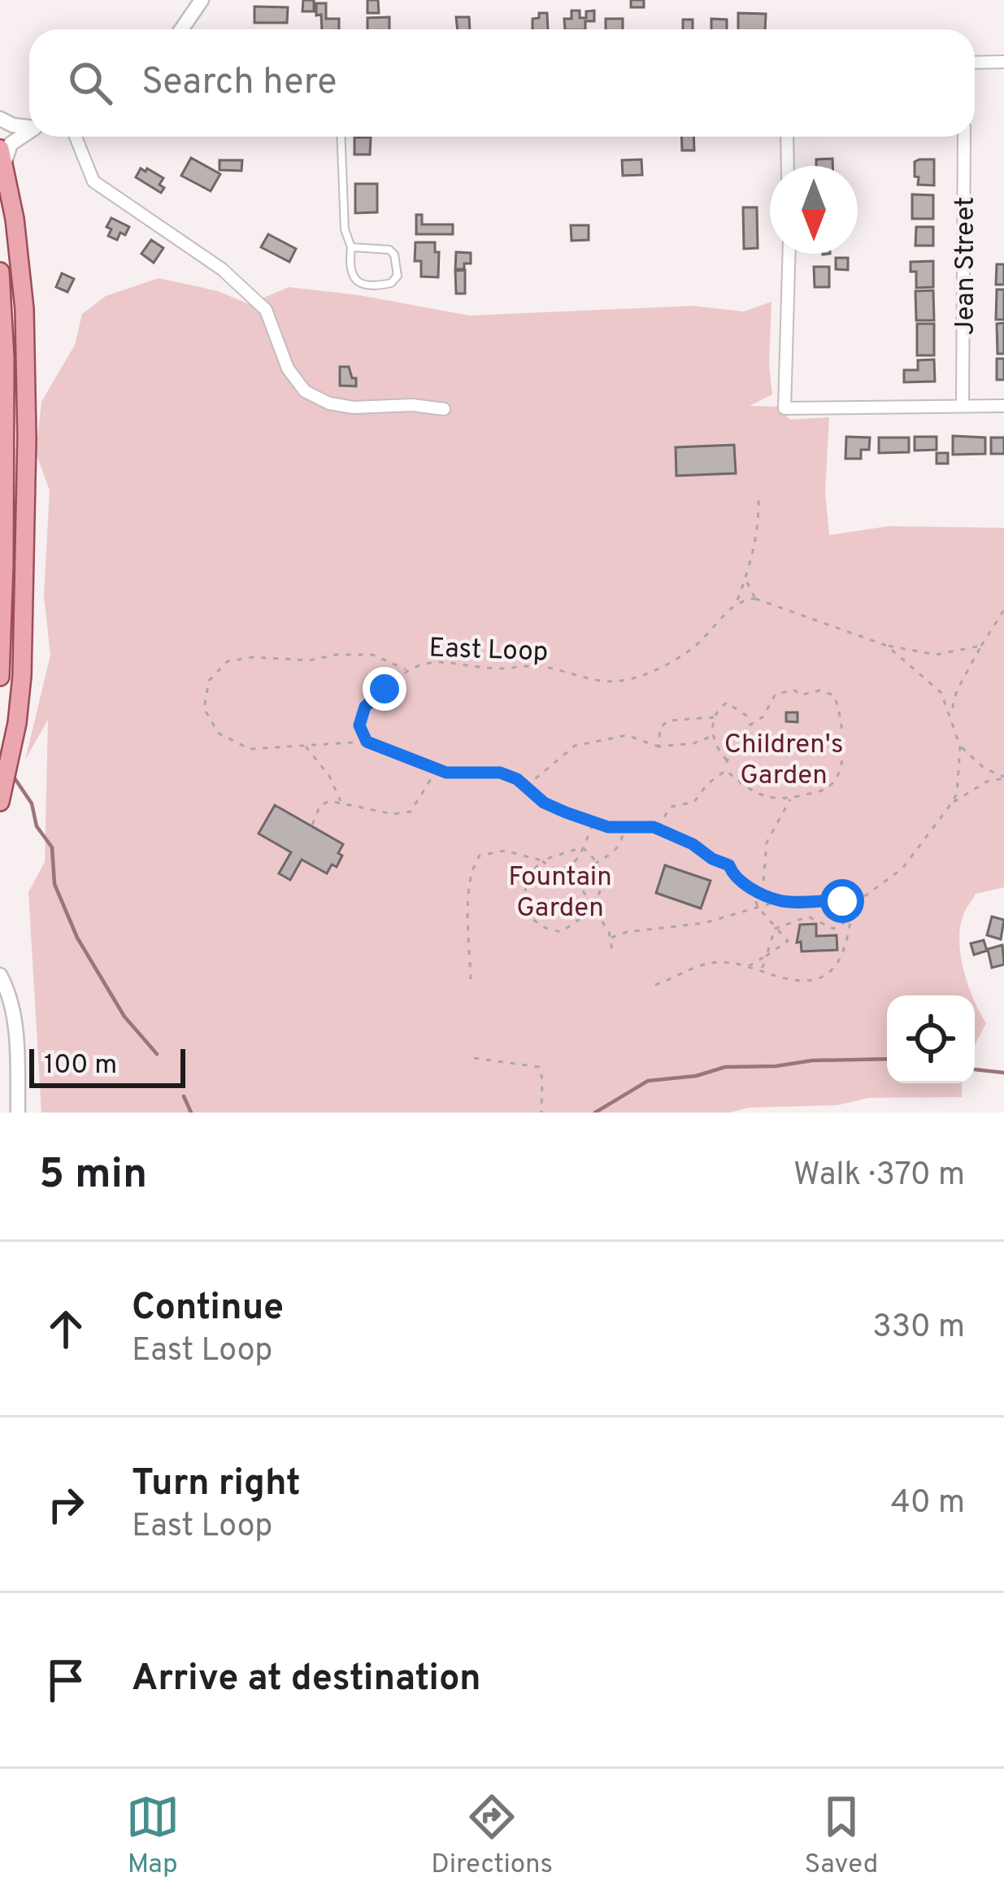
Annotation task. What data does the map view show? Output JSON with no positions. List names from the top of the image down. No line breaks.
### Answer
{"streets":{"street":["Jean Street"],"path":["East Loop"]},"parks":["Children's Garden","Fountain Garden"],"scale_bar":"100 m","north":"bottom","page":{"search":"Search here","scale":"100 m","heading":["5 min","Walk · 370 m"],"list":[["Continue","East Loop","330 m"],["Turn right","East Loop","40 m"],"Arrive at destination"],"nav":["Map","Directions","Saved"]}}
